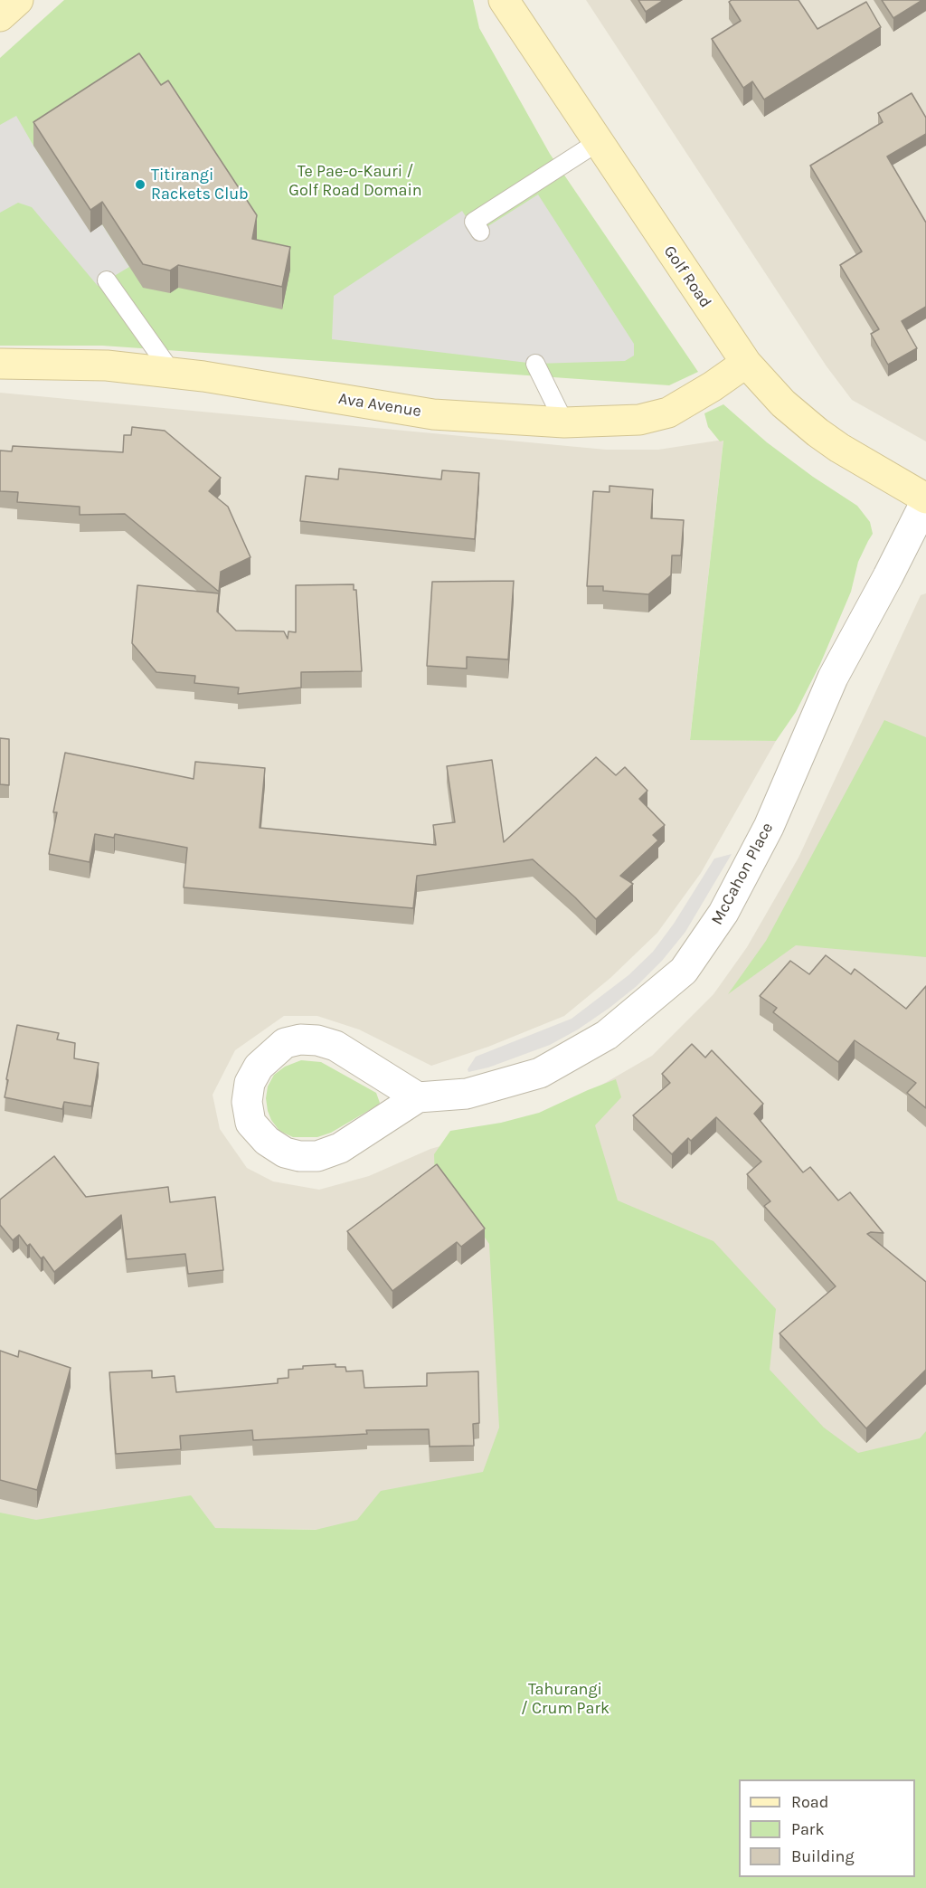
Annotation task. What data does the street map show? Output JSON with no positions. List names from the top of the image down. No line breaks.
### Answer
{"streets":{"street":["Golf Road","Ava Avenue","McCahon Place"]},"crossings":[["Golf Road","Ava Avenue"],["Golf Road","McCahon Place"]],"parks":["Te Pae-o-Kauri / Golf Road Domain","Tahurangi / Crum Park"],"places":["Titirangi Rackets Club"],"legend":["Road","Park","Building"]}
